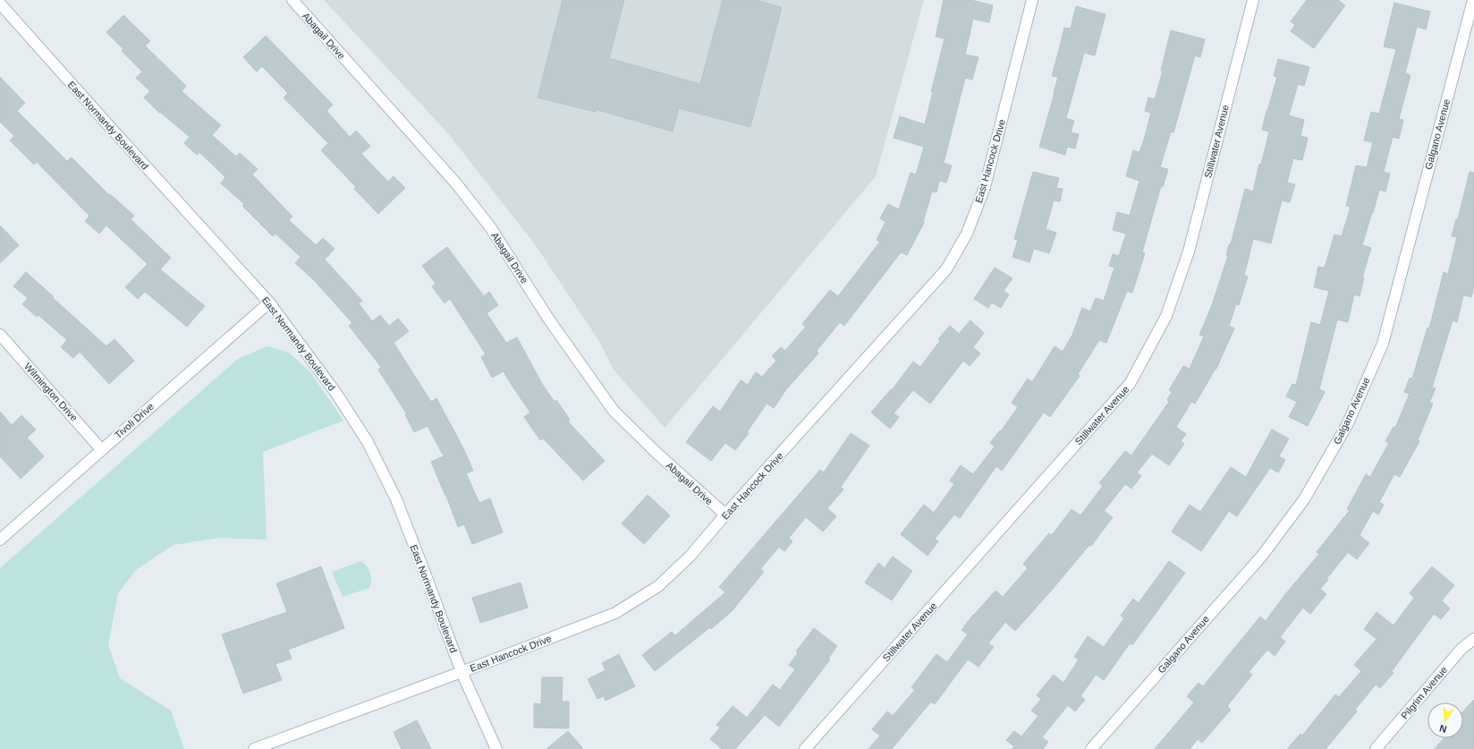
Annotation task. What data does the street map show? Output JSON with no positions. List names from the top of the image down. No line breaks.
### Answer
{"streets":{"street":["Abagail Drive","East Normandy Boulevard","Galgano Avenue","Stillwater Avenue","East Hancock Drive","Wilmington Drive","Tivoli Drive","Pilgrim Avenue"]},"crossings":[["Abagail Drive","East Hancock Drive"],["East Normandy Boulevard","East Hancock Drive"],["East Normandy Boulevard","Tivoli Drive"],["Wilmington Drive","Tivoli Drive"]],"north":"bottom"}
